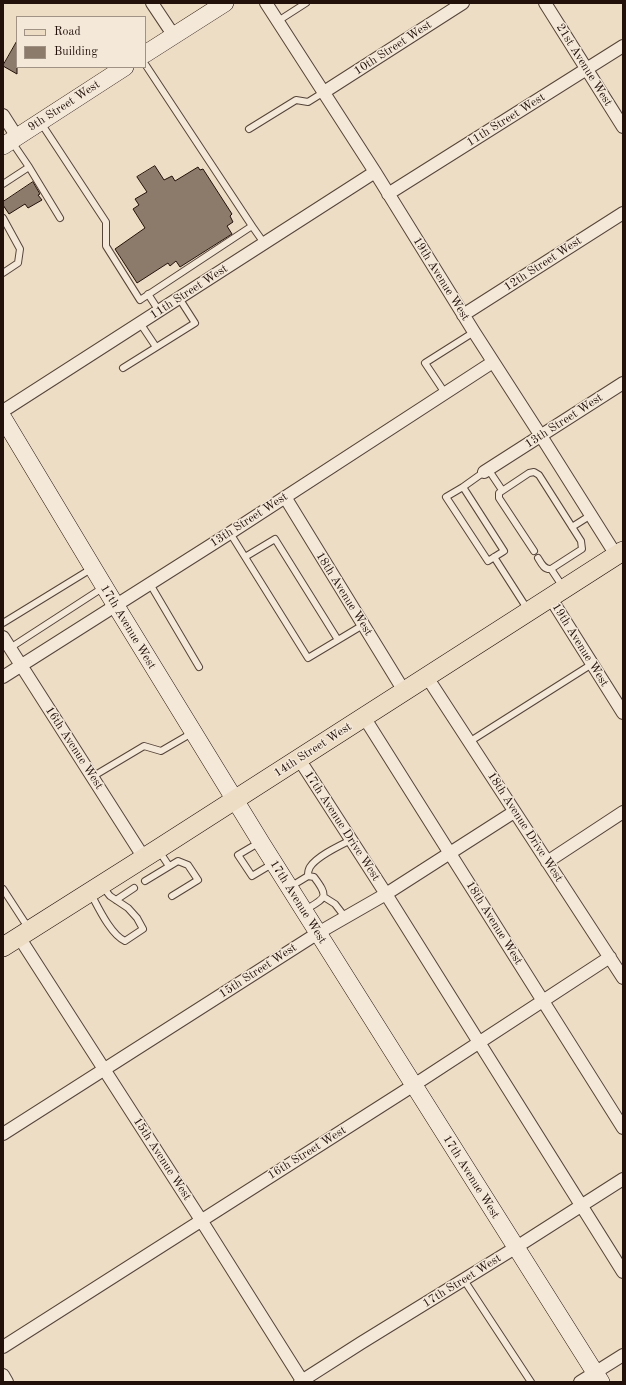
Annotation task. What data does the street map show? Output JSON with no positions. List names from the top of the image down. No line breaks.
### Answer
{"streets":{"main road":["14th Street West"],"street":["10th Street West","21st Avenue West","9th Street West","11th Street West","12th Street West","19th Avenue West","13th Street West","18th Avenue West","17th Avenue West","16th Avenue West","17th Avenue Drive West","18th Avenue Drive West","15th Street West","16th Street West","15th Avenue West","17th Street West"]},"crossings":[["10th Street West","19th Avenue West"],["21st Avenue West","11th Street West"],["11th Street West","19th Avenue West"],["12th Street West","19th Avenue West"],["19th Avenue West","13th Street West"],["19th Avenue West","14th Street West"],["13th Street West","18th Avenue West"],["13th Street West","17th Avenue West"],["13th Street West","16th Avenue West"],["18th Avenue West","14th Street West"],["18th Avenue West","15th Street West"],["18th Avenue West","16th Street West"],["17th Avenue West","14th Street West"],["17th Avenue West","15th Street West"],["17th Avenue West","16th Street West"],["17th Avenue West","17th Street West"],["16th Avenue West","14th Street West"],["14th Street West","17th Avenue Drive West"],["14th Street West","18th Avenue Drive West"],["14th Street West","15th Avenue West"],["17th Avenue Drive West","15th Street West"],["17th Avenue Drive West","16th Street West"],["17th Avenue Drive West","17th Street West"],["18th Avenue Drive West","15th Street West"],["18th Avenue Drive West","16th Street West"],["15th Street West","15th Avenue West"],["16th Street West","15th Avenue West"],["15th Avenue West","17th Street West"]],"legend":["Road","Building"]}
